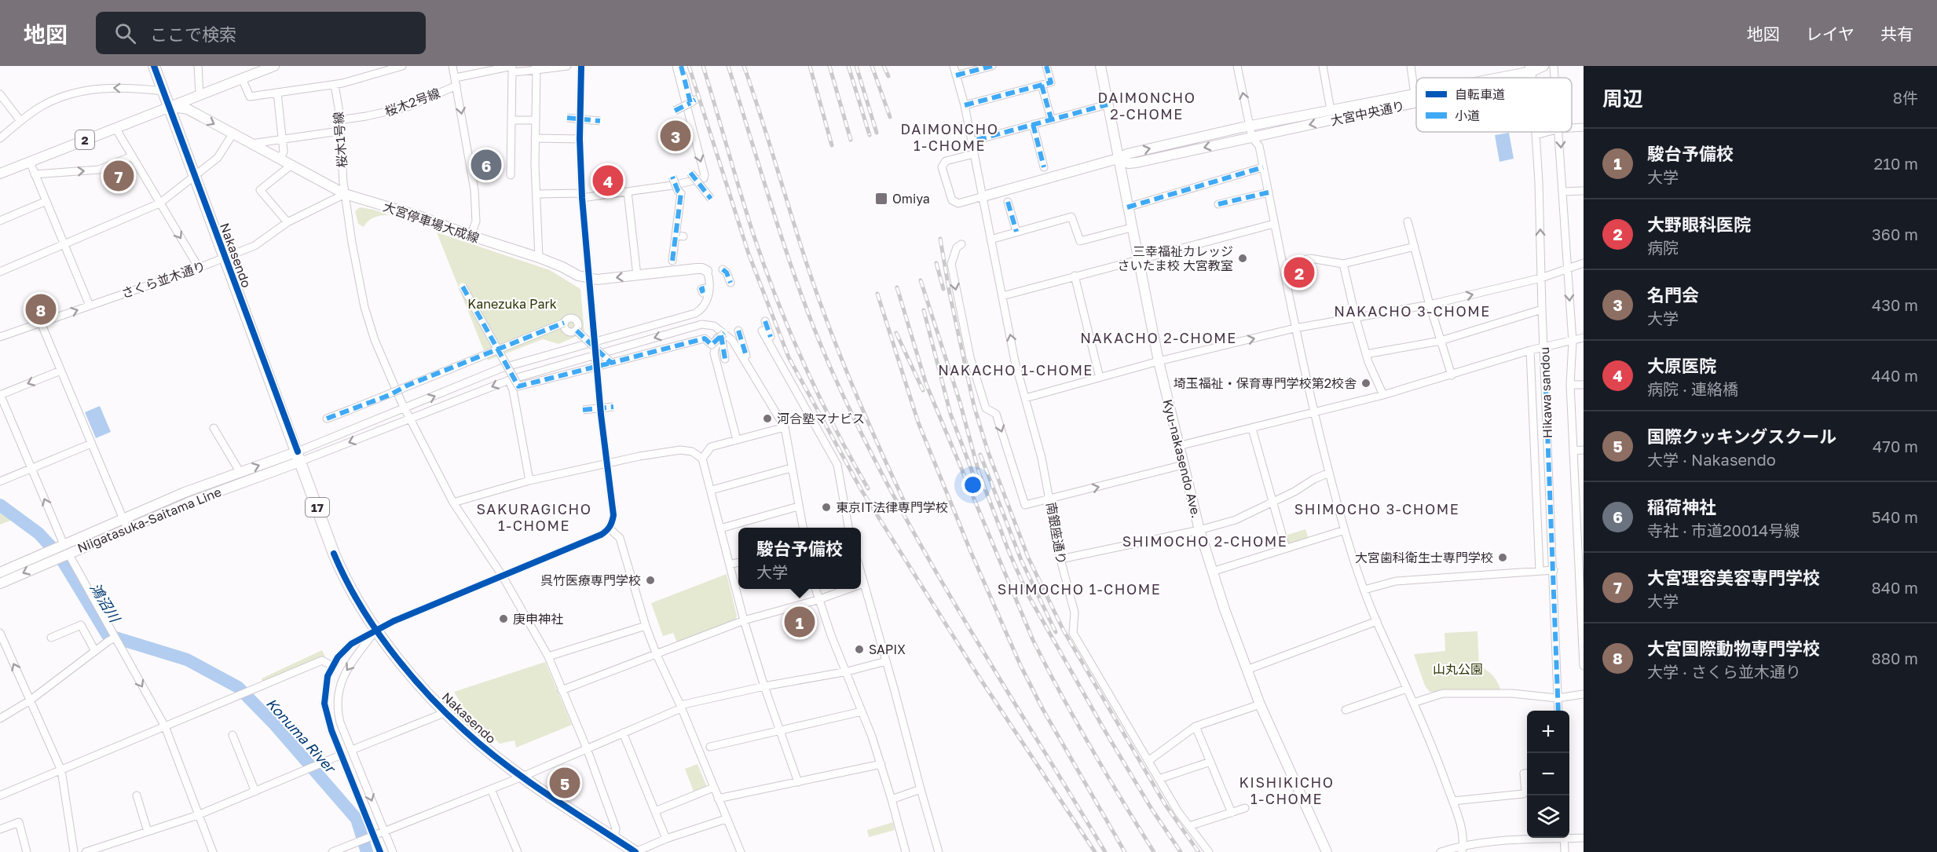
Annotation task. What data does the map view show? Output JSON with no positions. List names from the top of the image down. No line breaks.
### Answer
{"streets":{"highway":["Nakasendo","17"],"main road":["大宮中央通り","2","大宮停車場大成線","Kyu-nakasendo Ave.","Niigatasuka-Saitama Line"],"street":["桜木2号線","桜木1号線","さくら並木通り","Hikawa sandou","南銀座通り"]},"crossings":[["桜木2号線","桜木1号線"],["大宮中央通り","Kyu-nakasendo Ave."],["大宮中央通り","南銀座通り"],["2","大宮停車場大成線"],["2","Nakasendo"],["桜木1号線","大宮停車場大成線"],["桜木1号線","Nakasendo"],["桜木1号線","さくら並木通り"],["大宮停車場大成線","Nakasendo"],["大宮停車場大成線","さくら並木通り"],["Nakasendo","さくら並木通り"],["Nakasendo","Niigatasuka-Saitama Line"]],"districts":["DAIMONCHO 2-CHOME","DAIMONCHO 1-CHOME","NAKACHO 3-CHOME","NAKACHO 2-CHOME","NAKACHO 1-CHOME","SAKURAGICHO 1-CHOME","SHIMOCHO 3-CHOME","SHIMOCHO 2-CHOME","SHIMOCHO 1-CHOME","KISHIKICHO 1-CHOME"],"water":["鴻沼川","Konuma River"],"parks":["Kanezuka Park","山丸公園"],"places":{"transit":["Omiya"],"other":["三幸福祉カレッジ さいたま校 大宮教室","埼玉福祉・保育専門学校第2校舎","河合塾マナビス","東京IT法律専門学校","大宮歯科衛生士専門学校","呉竹医療専門学校","庚申神社","SAPIX"]},"legend":["自転車道","小道"],"page":{"header":"地図","search":"ここで検索","nav":["地図","レイヤ","共有"],"heading":["周辺","8件"],"pins":["3","6","7","4","2","8","1","5"],"list":[{"mark":"1","name":"駿台予備校","note":"大学","value":"210 m"},{"mark":"2","name":"大野眼科医院","note":"病院","value":"360 m"},{"mark":"3","name":"名門会","note":"大学","value":"430 m"},{"mark":"4","name":"大原医院","note":"病院 · 連絡橋","value":"440 m"},{"mark":"5","name":"国際クッキングスクール","note":"大学 · Nakasendo","value":"470 m"},{"mark":"6","name":"稲荷神社","note":"寺社 · 市道20014号線","value":"540 m"},{"mark":"7","name":"大宮理容美容専門学校","note":"大学","value":"840 m"},{"mark":"8","name":"大宮国際動物専門学校","note":"大学 · さくら並木通り","value":"880 m"}],"popup":["駿台予備校","大学"],"map_buttons":["+","−"]}}
